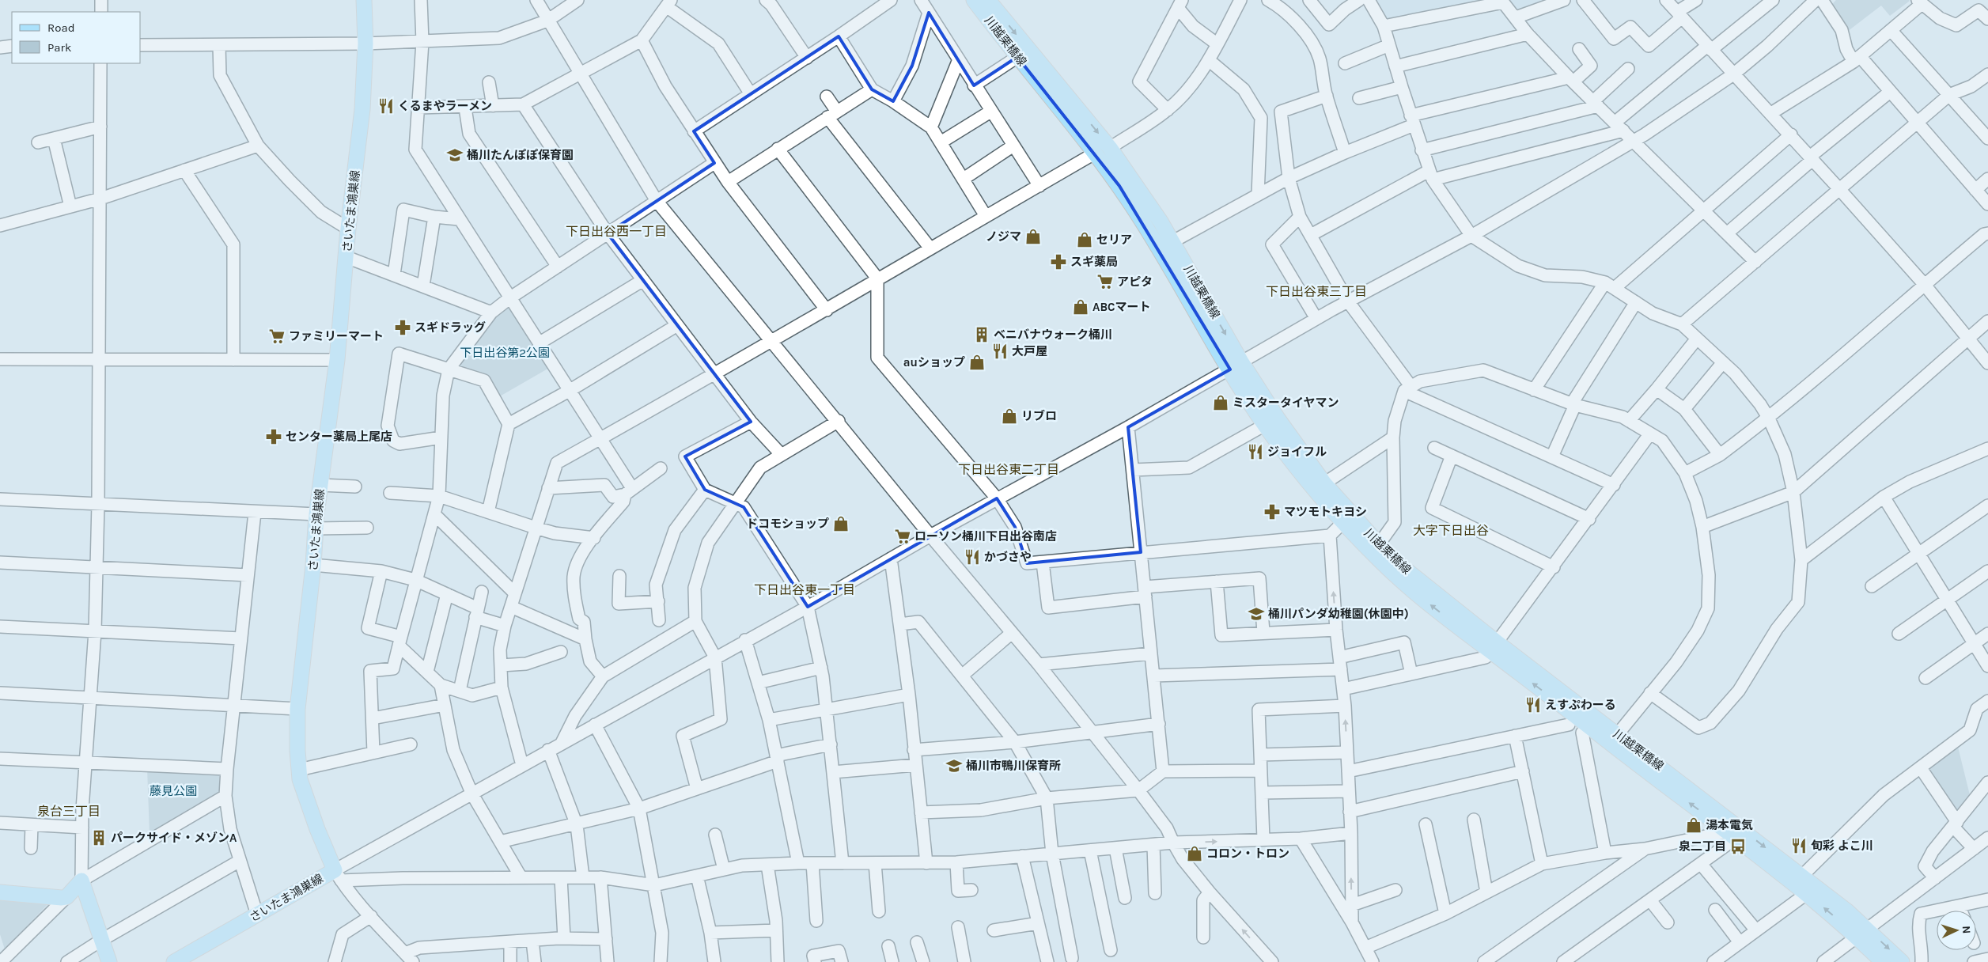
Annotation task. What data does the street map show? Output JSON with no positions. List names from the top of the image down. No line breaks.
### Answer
{"streets":{"main road":["川越栗橋線","さいたま鴻巣線"]},"districts":["下日出谷西一丁目","下日出谷東三丁目","下日出谷東二丁目","大字下日出谷","下日出谷東一丁目","泉台三丁目"],"parks":["下日出谷第2公園","藤見公園"],"places":{"restaurant":["くるまやラーメン","大戸屋","ジョイフル","かづさや","えすぷわーる","旬彩 よこ川"],"school or university":["桶川たんぽぽ保育園","桶川パンダ幼稚園(休園中)","桶川市鴨川保育所"],"shop":["ノジマ","セリア","ABCマート","auショップ","ミスタータイヤマン","リブロ","ドコモショップ","湯本電気","コロン・トロン"],"pharmacy":["スギ薬局","スギドラッグ","センター薬局上尾店","マツモトキヨシ"],"supermarket":["アピタ","ファミリーマート","ローソン桶川下日出谷南店"],"building":["ベニバナウォーク桶川","パークサイド・メゾンA"],"bus stop":["泉二丁目"]},"legend":["Road","Park"],"north":"right"}
